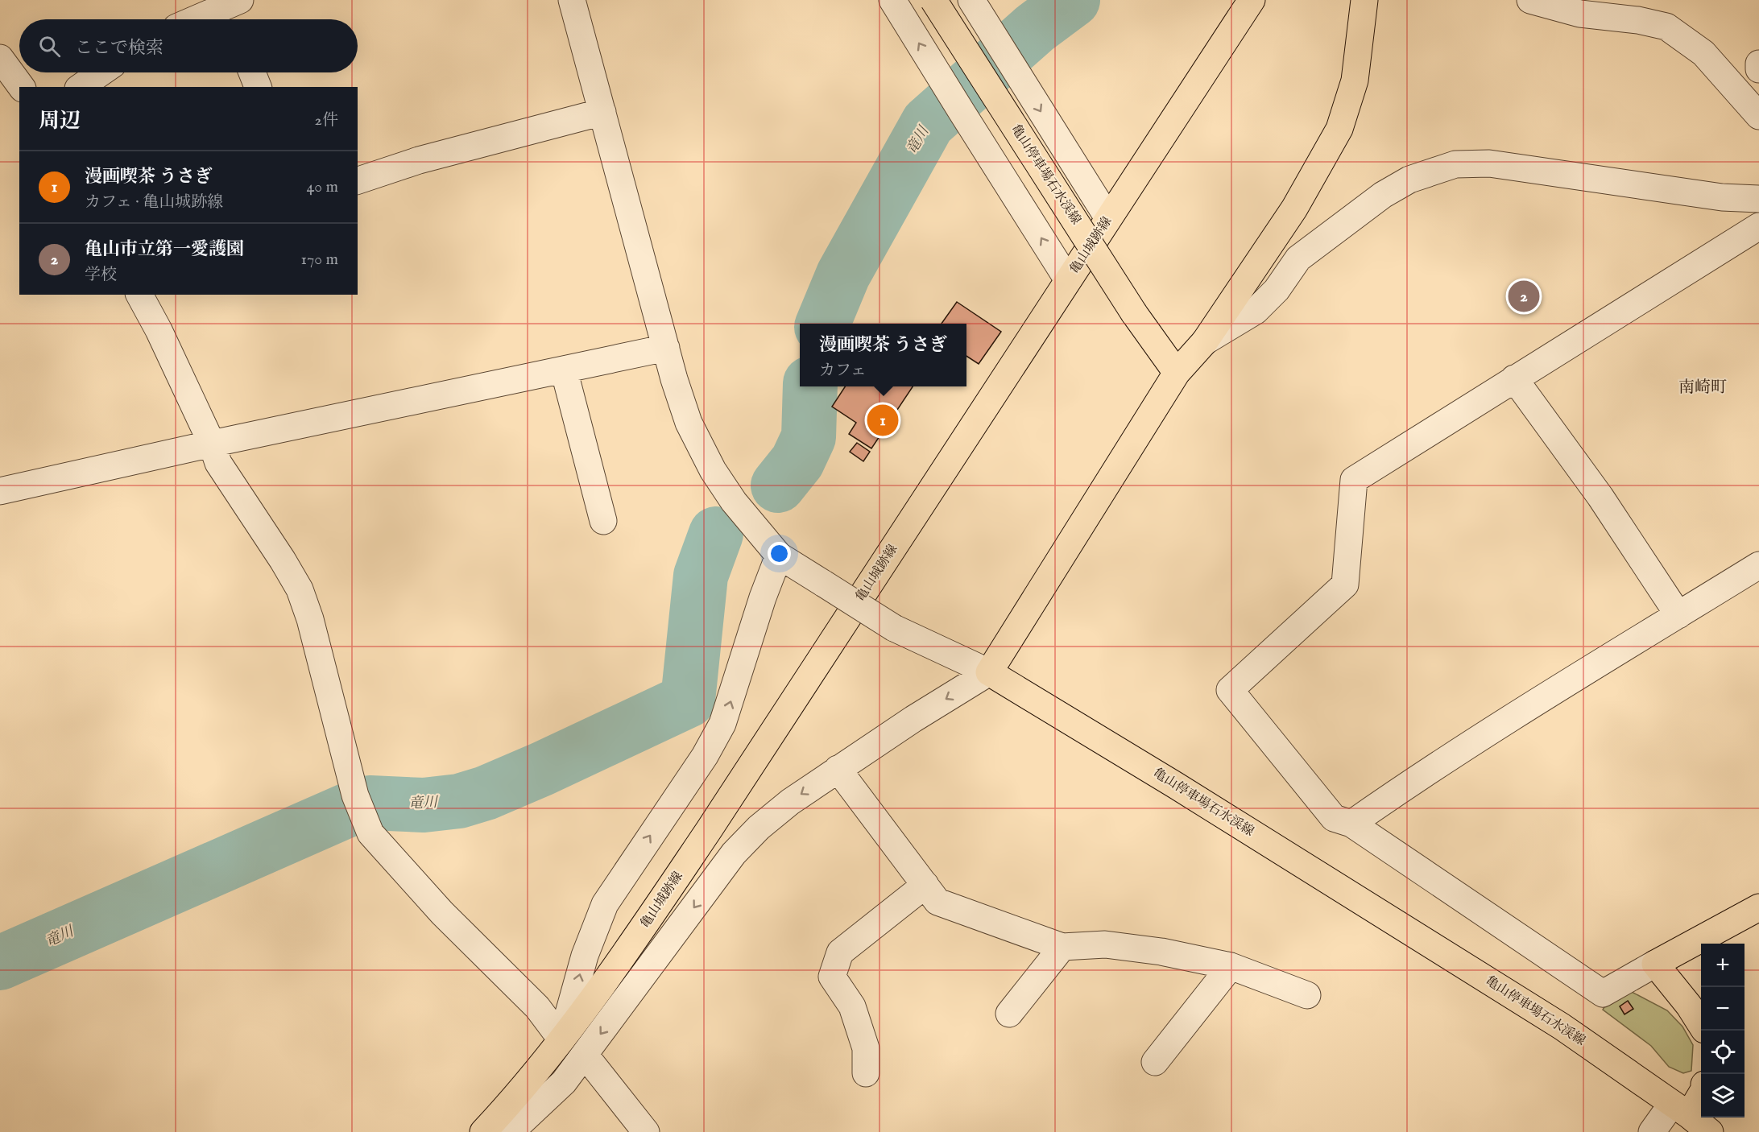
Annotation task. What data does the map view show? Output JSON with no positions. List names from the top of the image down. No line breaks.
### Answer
{"streets":{"main road":["亀山停車場石水渓線","亀山城跡線"]},"districts":["南崎町"],"water":["竜川"],"page":{"search":"ここで検索","heading":["周辺","2件"],"list":[{"mark":"1","name":"漫画喫茶 うさぎ","note":"カフェ · 亀山城跡線","value":"40 m"},{"mark":"2","name":"亀山市立第一愛護園","note":"学校","value":"170 m"}],"pins":["2","1"],"popup":["漫画喫茶 うさぎ","カフェ"],"map_buttons":["+","−"]}}
